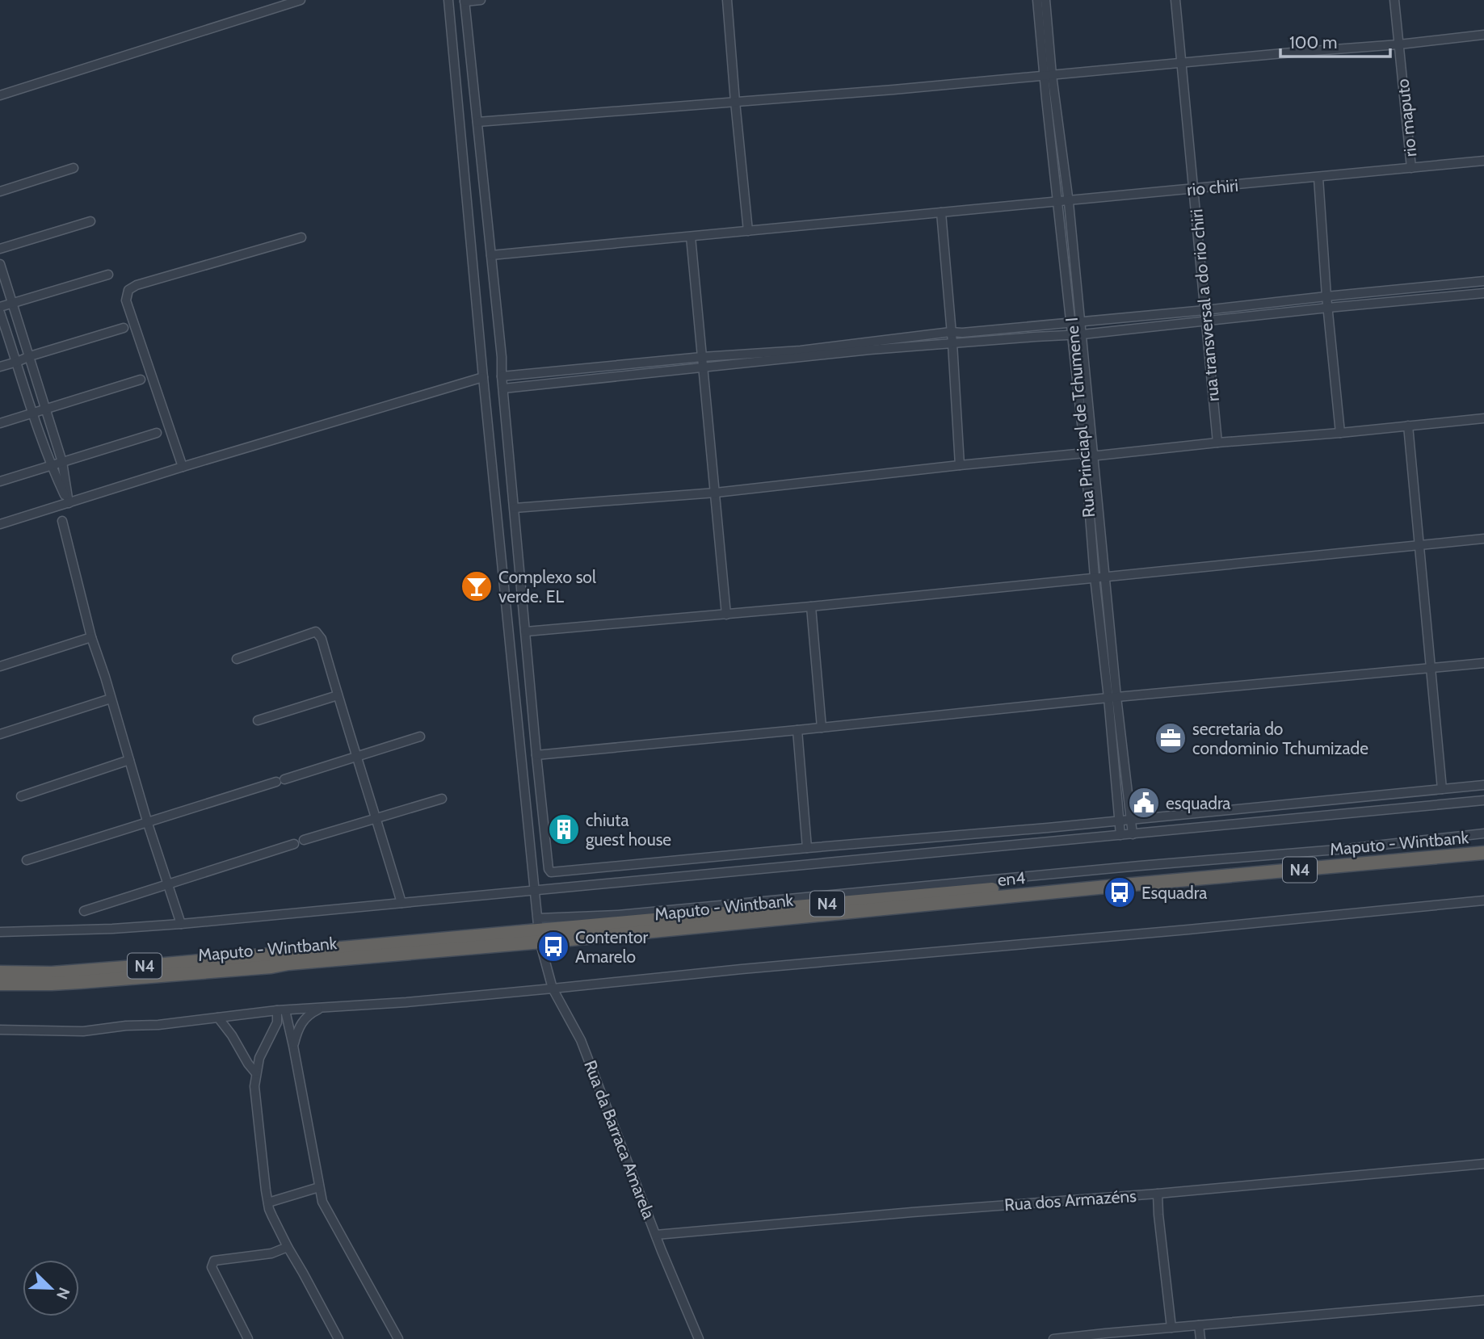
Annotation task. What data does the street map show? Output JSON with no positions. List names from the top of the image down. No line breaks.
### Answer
{"streets":{"highway":["Maputo - Wintbank","N4"],"street":["rio maputo","rio chiri","rua transversal a do rio chiri","Rua Princiapl de Tchumene I","en4","Rua da Barraca Amarela","Rua dos Armazéns"]},"crossings":[["rio maputo","rio chiri"],["rio chiri","rua transversal a do rio chiri"],["rio chiri","Rua Princiapl de Tchumene I"],["Maputo - Wintbank","en4"],["Maputo - Wintbank","Rua da Barraca Amarela"],["en4","Rua da Barraca Amarela"],["Rua da Barraca Amarela","Rua dos Armazéns"]],"places":{"bar":["Complexo sol verde. EL"],"office":["secretaria do condominio Tchumizade"],"public building":["esquadra"],"building":["chiuta guest house"],"bus stop":["Esquadra","Contentor Amarelo"]},"scale_bar":"100 m","north":"bottom right"}
